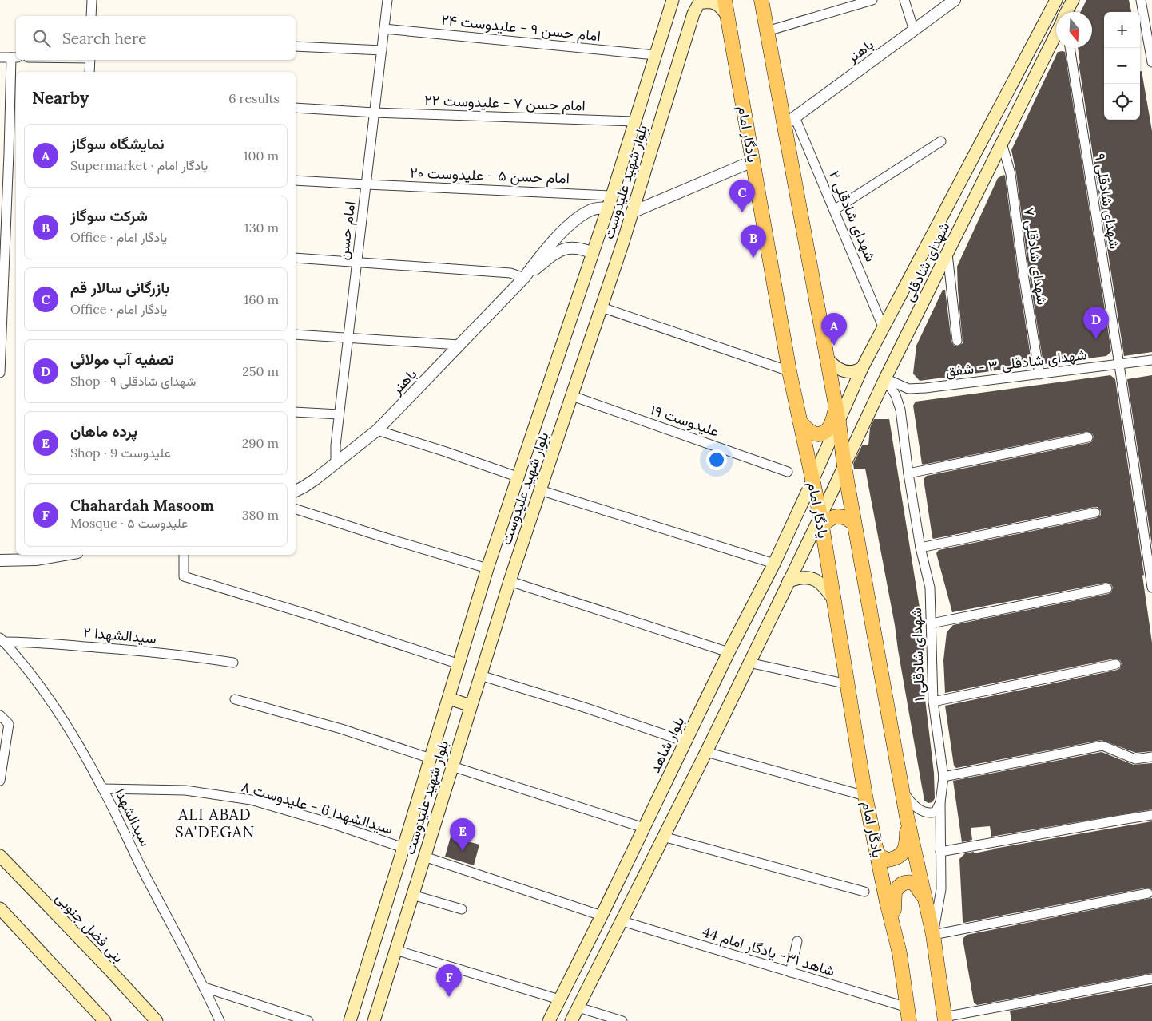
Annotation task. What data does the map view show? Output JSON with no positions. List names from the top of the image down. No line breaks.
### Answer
{"streets":{"main road":["یادگار امام","بلوار شهید علیدوست","شهدای شادقلی","بلوار شاهد","بنی فضل جنوبی"],"street":["امام حسن ۹ - علیدوست ۲۴","باهنر","امام حسن ۷ - علیدوست ۲۲","امام حسن ۵ - علیدوست ۲۰","شهدای شادقلی ۹","شهدای شادقلی ۲","امام حسن","شهدای شادقلی ۷","شهدای شادقلی ۳ - شفق","علیدوست ۱۹","سیدالشهدا ۲","شهدای شادقلی ۱","سیدالشهدا 6 - علیدوست ۸","سیدالشهدا","شاهد ۳۱- یادگار امام 44"]},"crossings":[["امام حسن ۹ - علیدوست ۲۴","بلوار شهید علیدوست"],["امام حسن ۹ - علیدوست ۲۴","امام حسن"],["باهنر","بلوار شهید علیدوست"],["باهنر","شهدای شادقلی ۲"],["باهنر","امام حسن"],["امام حسن ۷ - علیدوست ۲۲","بلوار شهید علیدوست"],["امام حسن ۷ - علیدوست ۲۲","امام حسن"],["یادگار امام","بلوار شهید علیدوست"],["یادگار امام","شهدای شادقلی"],["یادگار امام","بلوار شاهد"],["یادگار امام","شاهد ۳۱- یادگار امام 44"],["امام حسن ۵ - علیدوست ۲۰","بلوار شهید علیدوست"],["امام حسن ۵ - علیدوست ۲۰","امام حسن"],["بلوار شهید علیدوست","علیدوست ۱۹"],["بلوار شهید علیدوست","سیدالشهدا 6 - علیدوست ۸"],["شهدای شادقلی ۹","شهدای شادقلی ۳ - شفق"],["شهدای شادقلی ۲","شهدای شادقلی"],["شهدای شادقلی ۷","شهدای شادقلی"],["شهدای شادقلی ۷","شهدای شادقلی ۳ - شفق"],["شهدای شادقلی","شهدای شادقلی ۳ - شفق"],["شهدای شادقلی","شهدای شادقلی ۱"],["شهدای شادقلی","بلوار شاهد"],["شهدای شادقلی ۳ - شفق","شهدای شادقلی ۱"],["سیدالشهدا ۲","سیدالشهدا"],["سیدالشهدا 6 - علیدوست ۸","سیدالشهدا"]],"districts":["ALI ABAD SA'DEGAN"],"north":"bottom","page":{"map_buttons":["+","−"],"search":"Search here","heading":["Nearby","6 results"],"list":[{"mark":"A","name":"نمایشگاه سوگاز","note":"Supermarket · یادگار امام","value":"100 m"},{"mark":"B","name":"شرکت سوگاز","note":"Office · یادگار امام","value":"130 m"},{"mark":"C","name":"بازرگانی سالار قم","note":"Office · یادگار امام","value":"160 m"},{"mark":"D","name":"تصفیه آب مولائی","note":"Shop · شهدای شادقلی ۹","value":"250 m"},{"mark":"E","name":"پرده ماهان","note":"Shop · علیدوست 9","value":"290 m"},{"mark":"F","name":"Chahardah Masoom","note":"Mosque · علیدوست ۵","value":"380 m"}],"pins":["C","B","D","A","E","F"]}}
